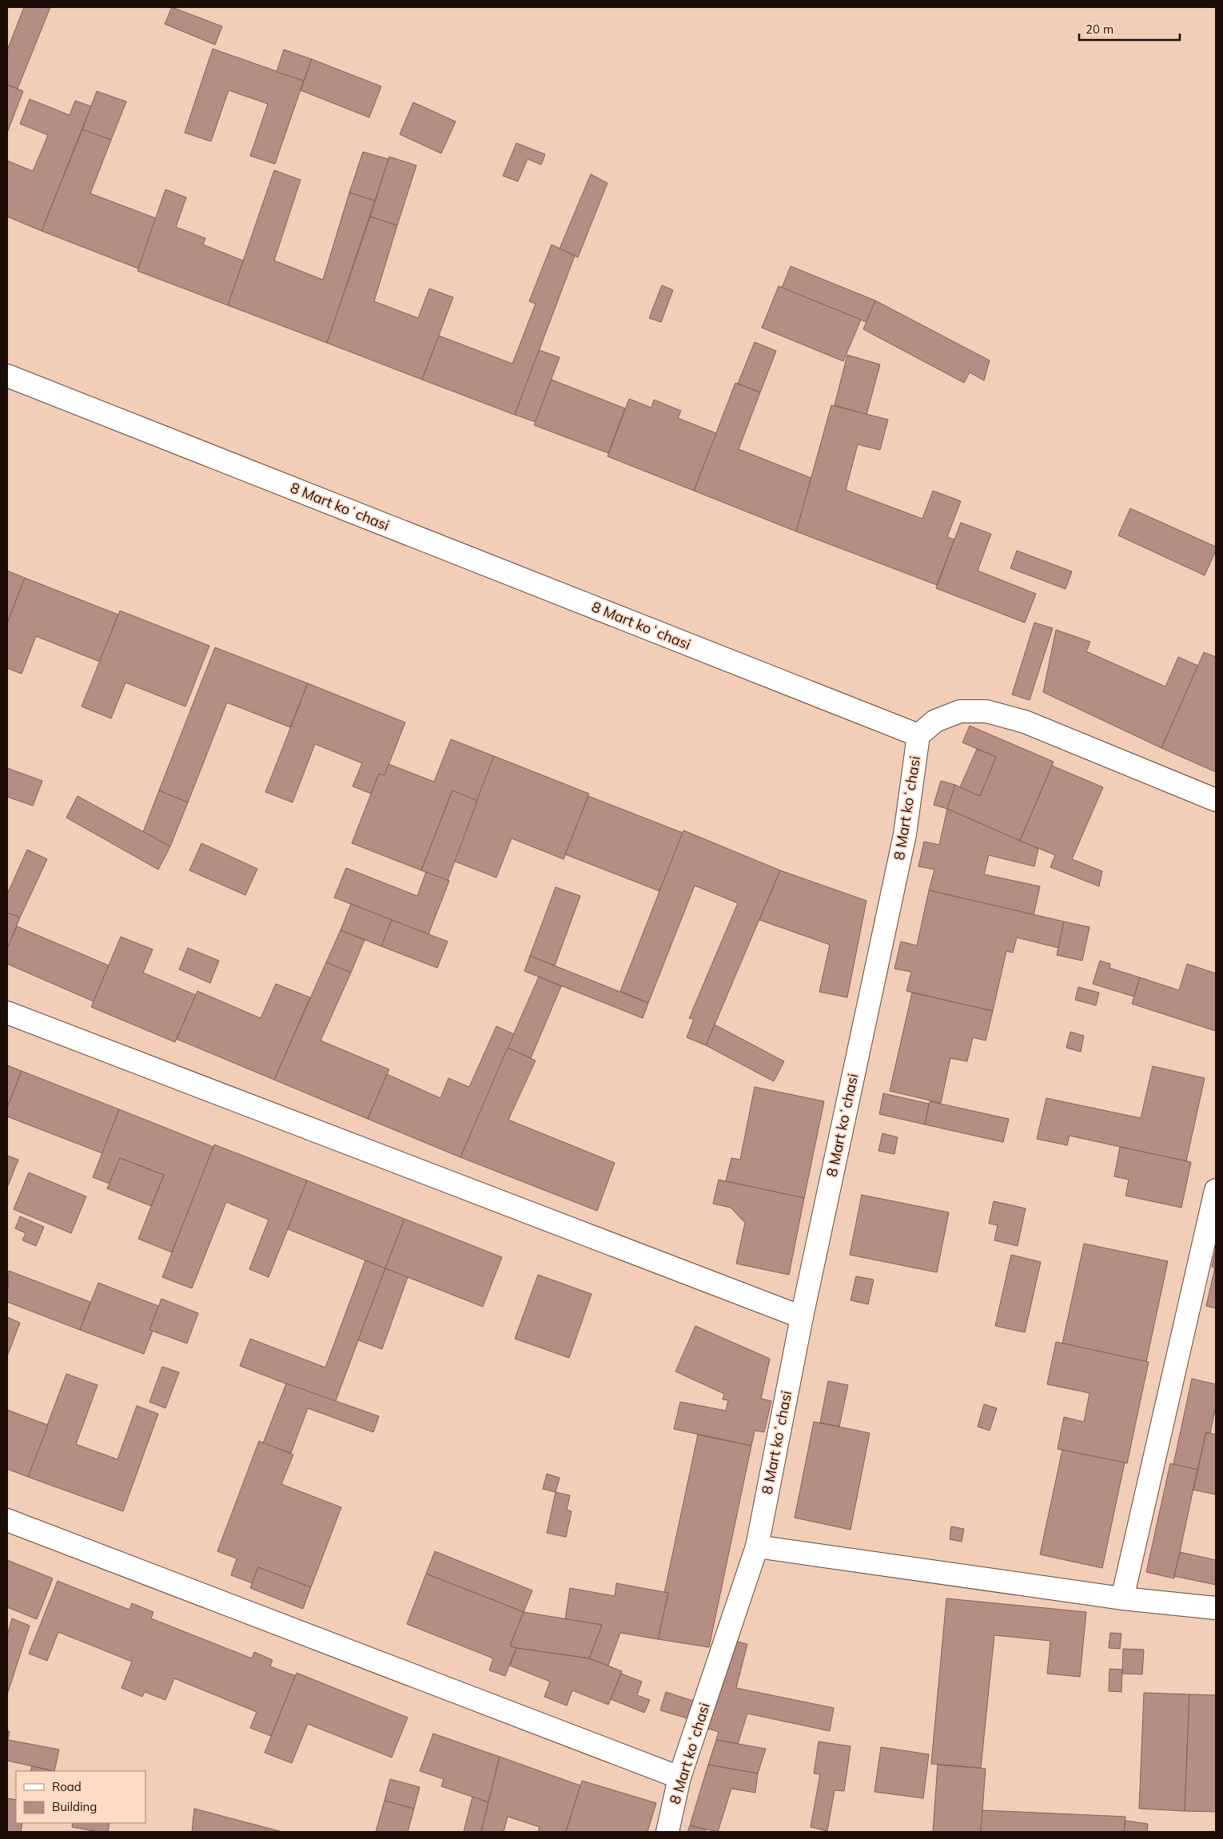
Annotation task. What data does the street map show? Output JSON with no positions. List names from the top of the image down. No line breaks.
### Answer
{"streets":{"street":["8 Mart koʻchasi"]},"legend":["Road","Building"],"scale_bar":"20 m"}
